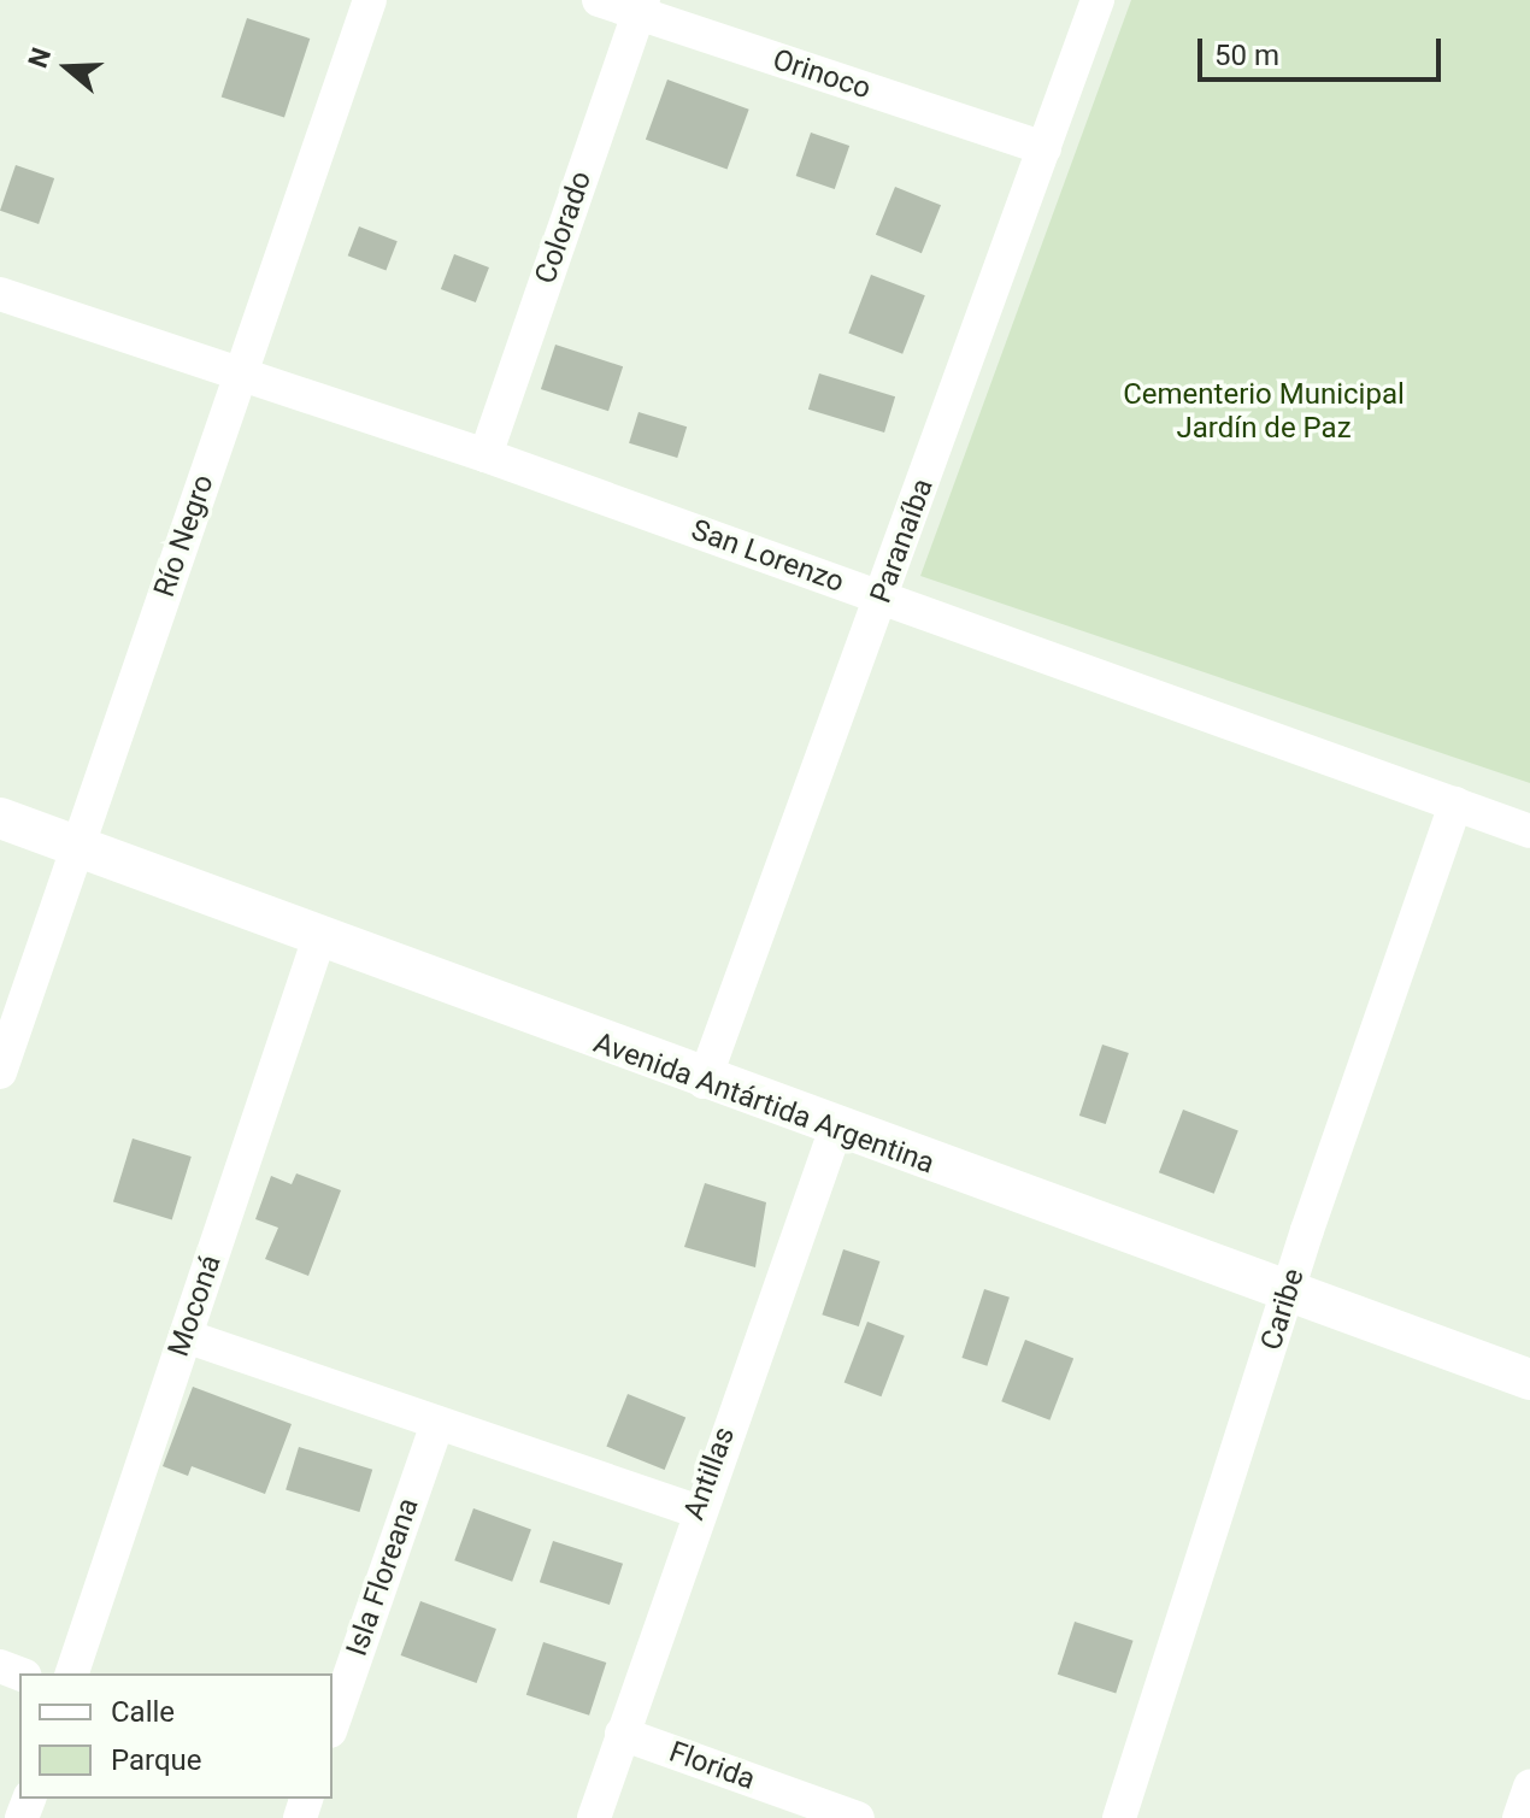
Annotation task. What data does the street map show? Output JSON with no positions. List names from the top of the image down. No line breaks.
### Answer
{"streets":{"street":["Orinoco","Colorado","Río Negro","Paranaíba","San Lorenzo","Avenida Antártida Argentina","Moconá","Caribe","Antillas","Isla Floreana","Florida"]},"crossings":[["Orinoco","Colorado"],["Orinoco","Paranaíba"],["Colorado","San Lorenzo"],["Río Negro","San Lorenzo"],["Río Negro","Avenida Antártida Argentina"],["Paranaíba","San Lorenzo"],["Paranaíba","Avenida Antártida Argentina"],["San Lorenzo","Caribe"],["Avenida Antártida Argentina","Moconá"],["Avenida Antártida Argentina","Caribe"],["Avenida Antártida Argentina","Antillas"],["Antillas","Florida"]],"parks":["Cementerio Municipal Jardín de Paz"],"legend":["Calle","Parque"],"scale_bar":"50 m","north":"left"}
